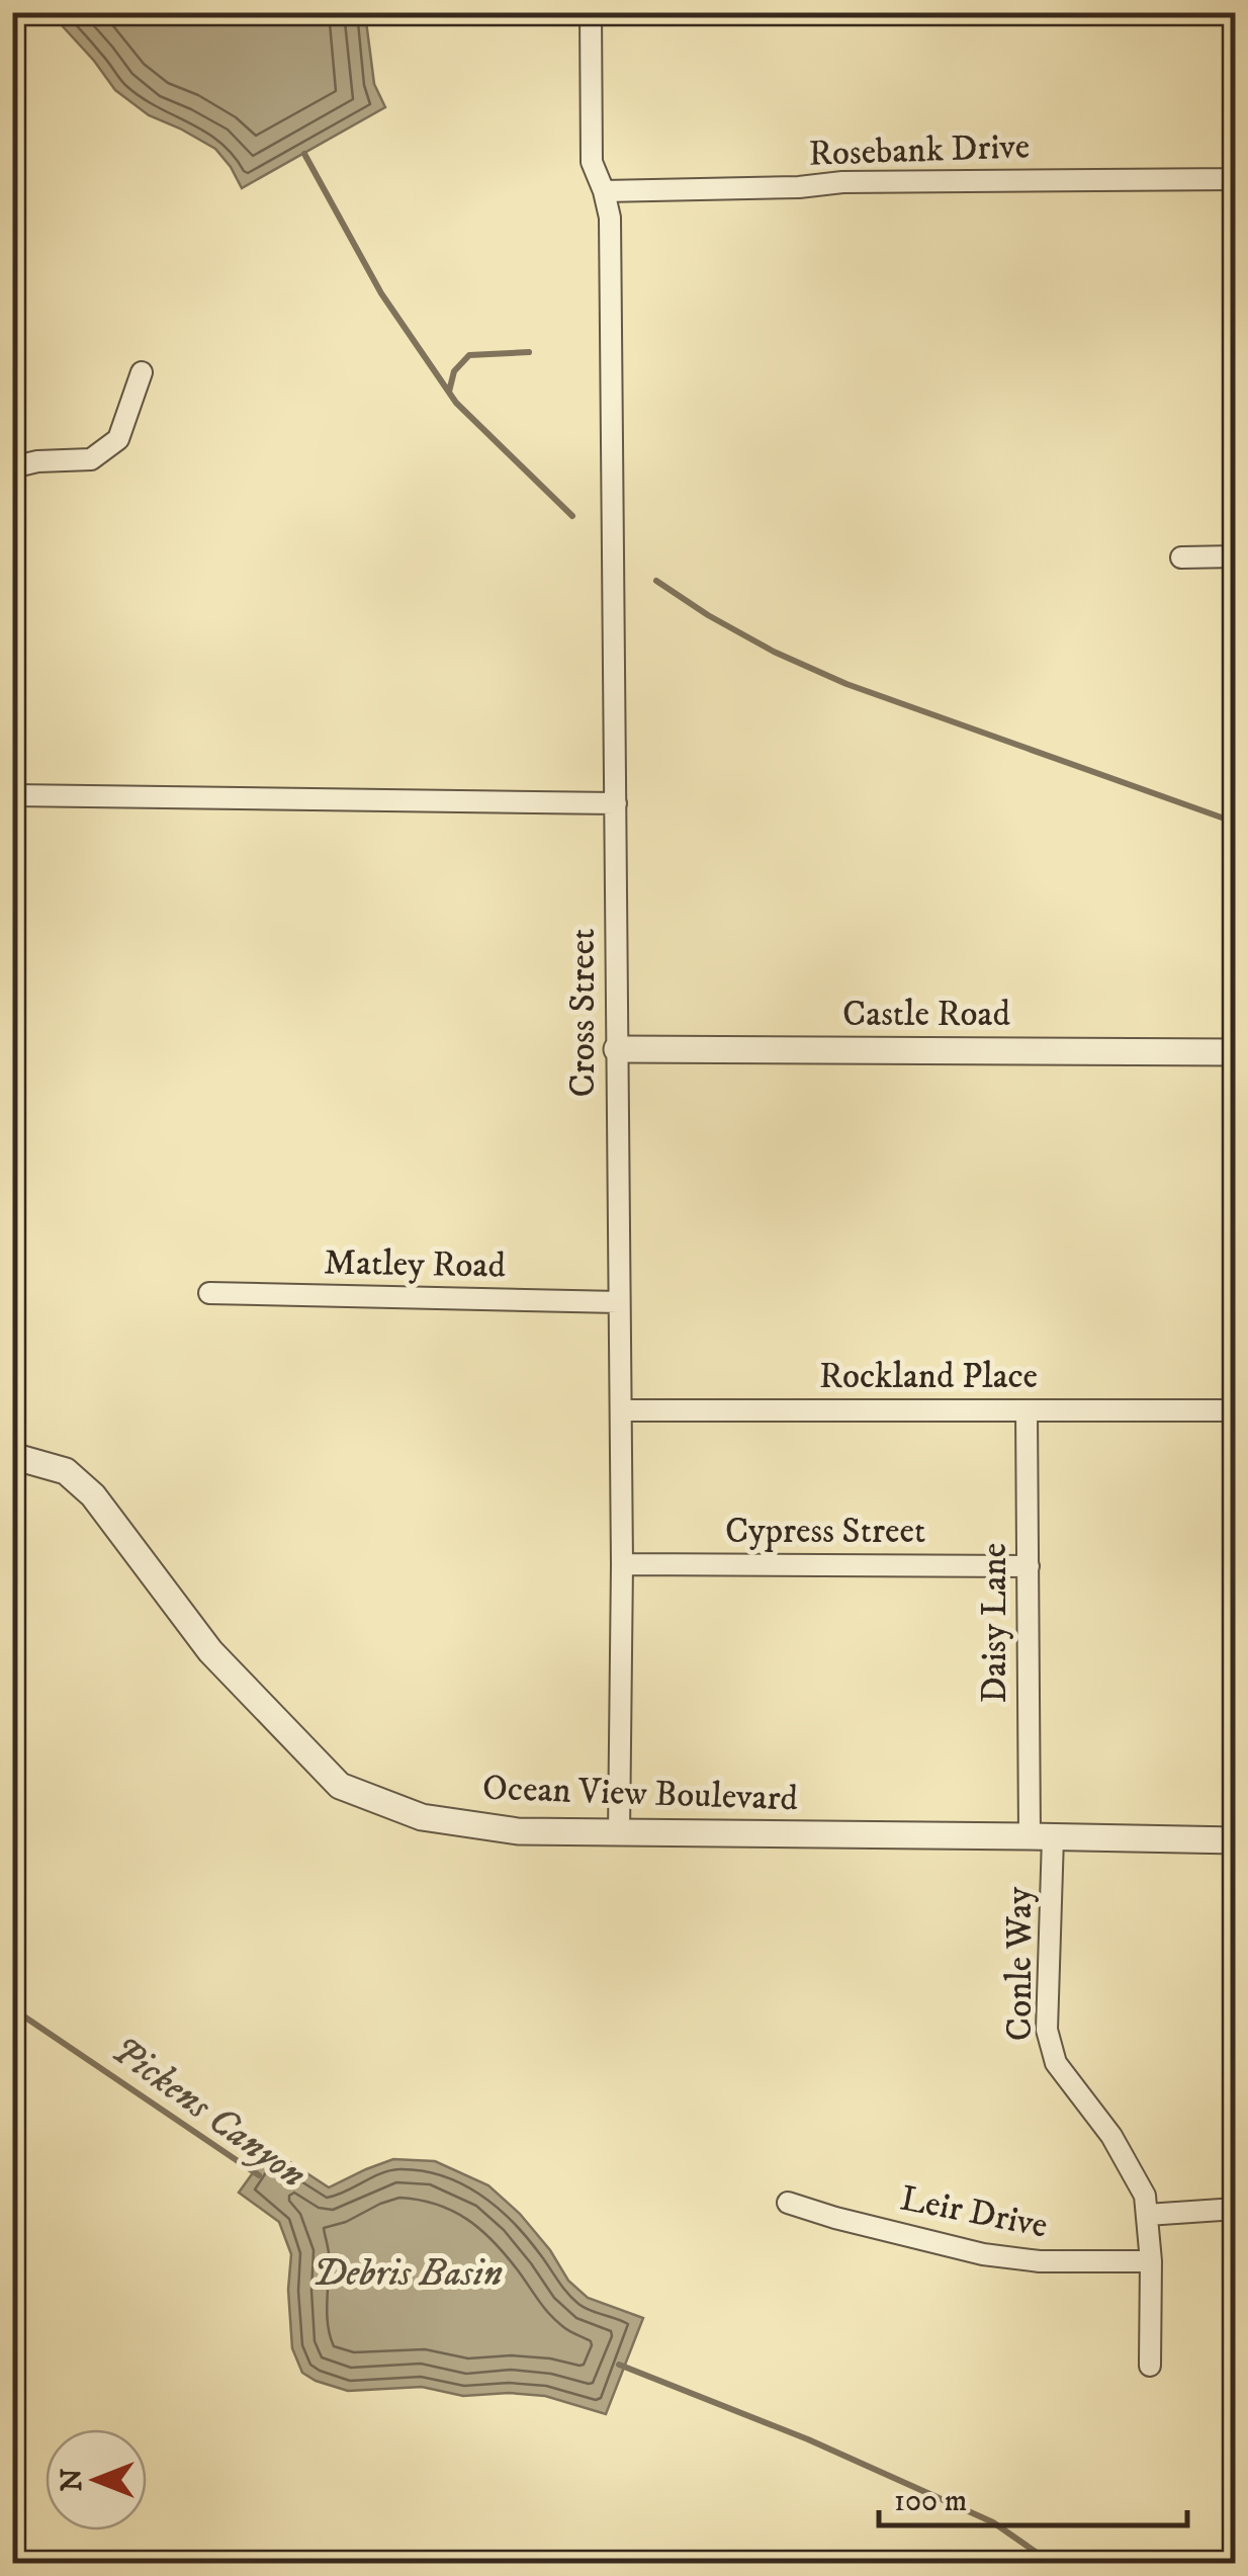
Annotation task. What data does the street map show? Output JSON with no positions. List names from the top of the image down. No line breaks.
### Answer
{"streets":{"street":["Rosebank Drive","Cross Street","Castle Road","Matley Road","Rockland Place","Cypress Street","Daisy Lane","Ocean View Boulevard","Conle Way","Leir Drive"]},"crossings":[["Rosebank Drive","Cross Street"],["Cross Street","Castle Road"],["Cross Street","Matley Road"],["Cross Street","Rockland Place"],["Cross Street","Cypress Street"],["Cross Street","Ocean View Boulevard"],["Rockland Place","Daisy Lane"],["Cypress Street","Daisy Lane"],["Daisy Lane","Ocean View Boulevard"],["Daisy Lane","Conle Way"],["Ocean View Boulevard","Conle Way"],["Conle Way","Leir Drive"]],"water":["Pickens Canyon","Debris Basin"],"scale_bar":"100 m","north":"left"}
